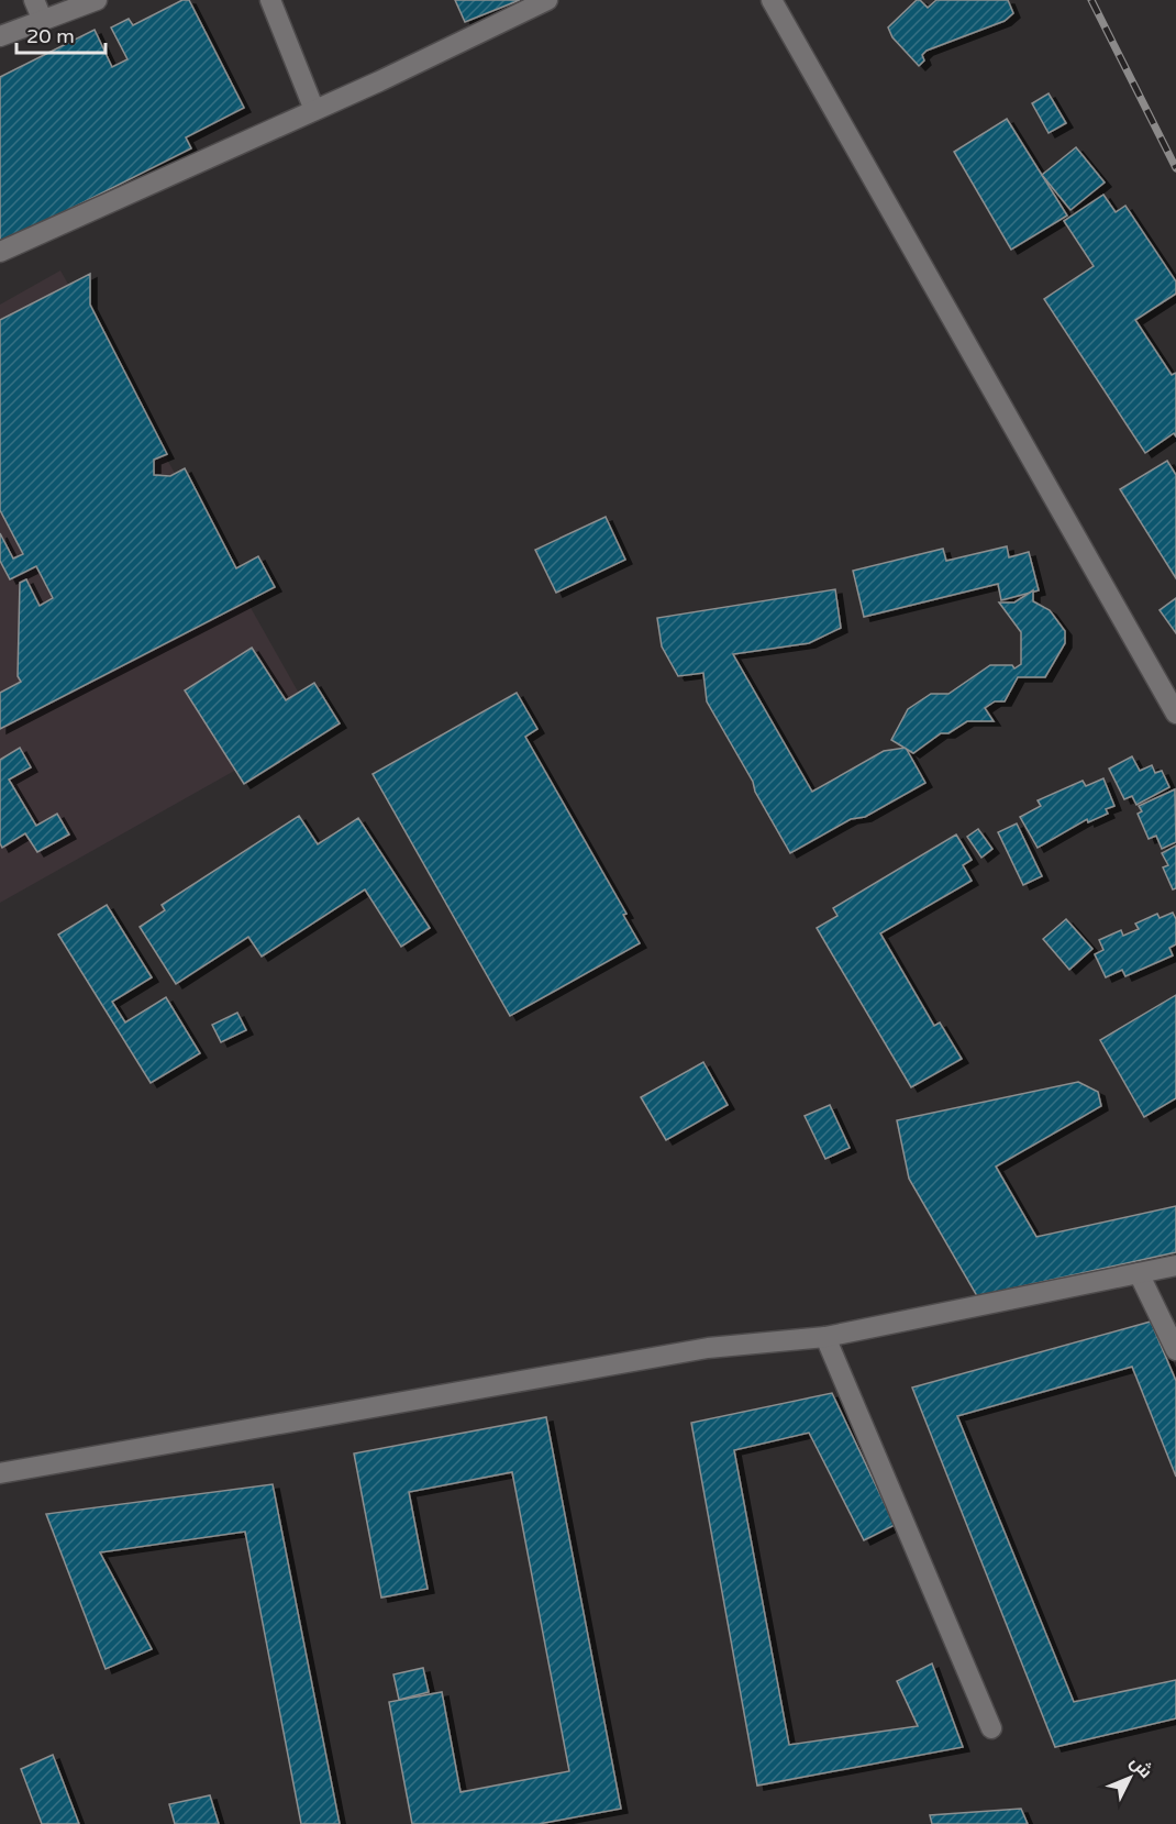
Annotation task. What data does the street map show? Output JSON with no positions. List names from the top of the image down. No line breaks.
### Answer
{"scale_bar":"20 m","north":"top right"}
